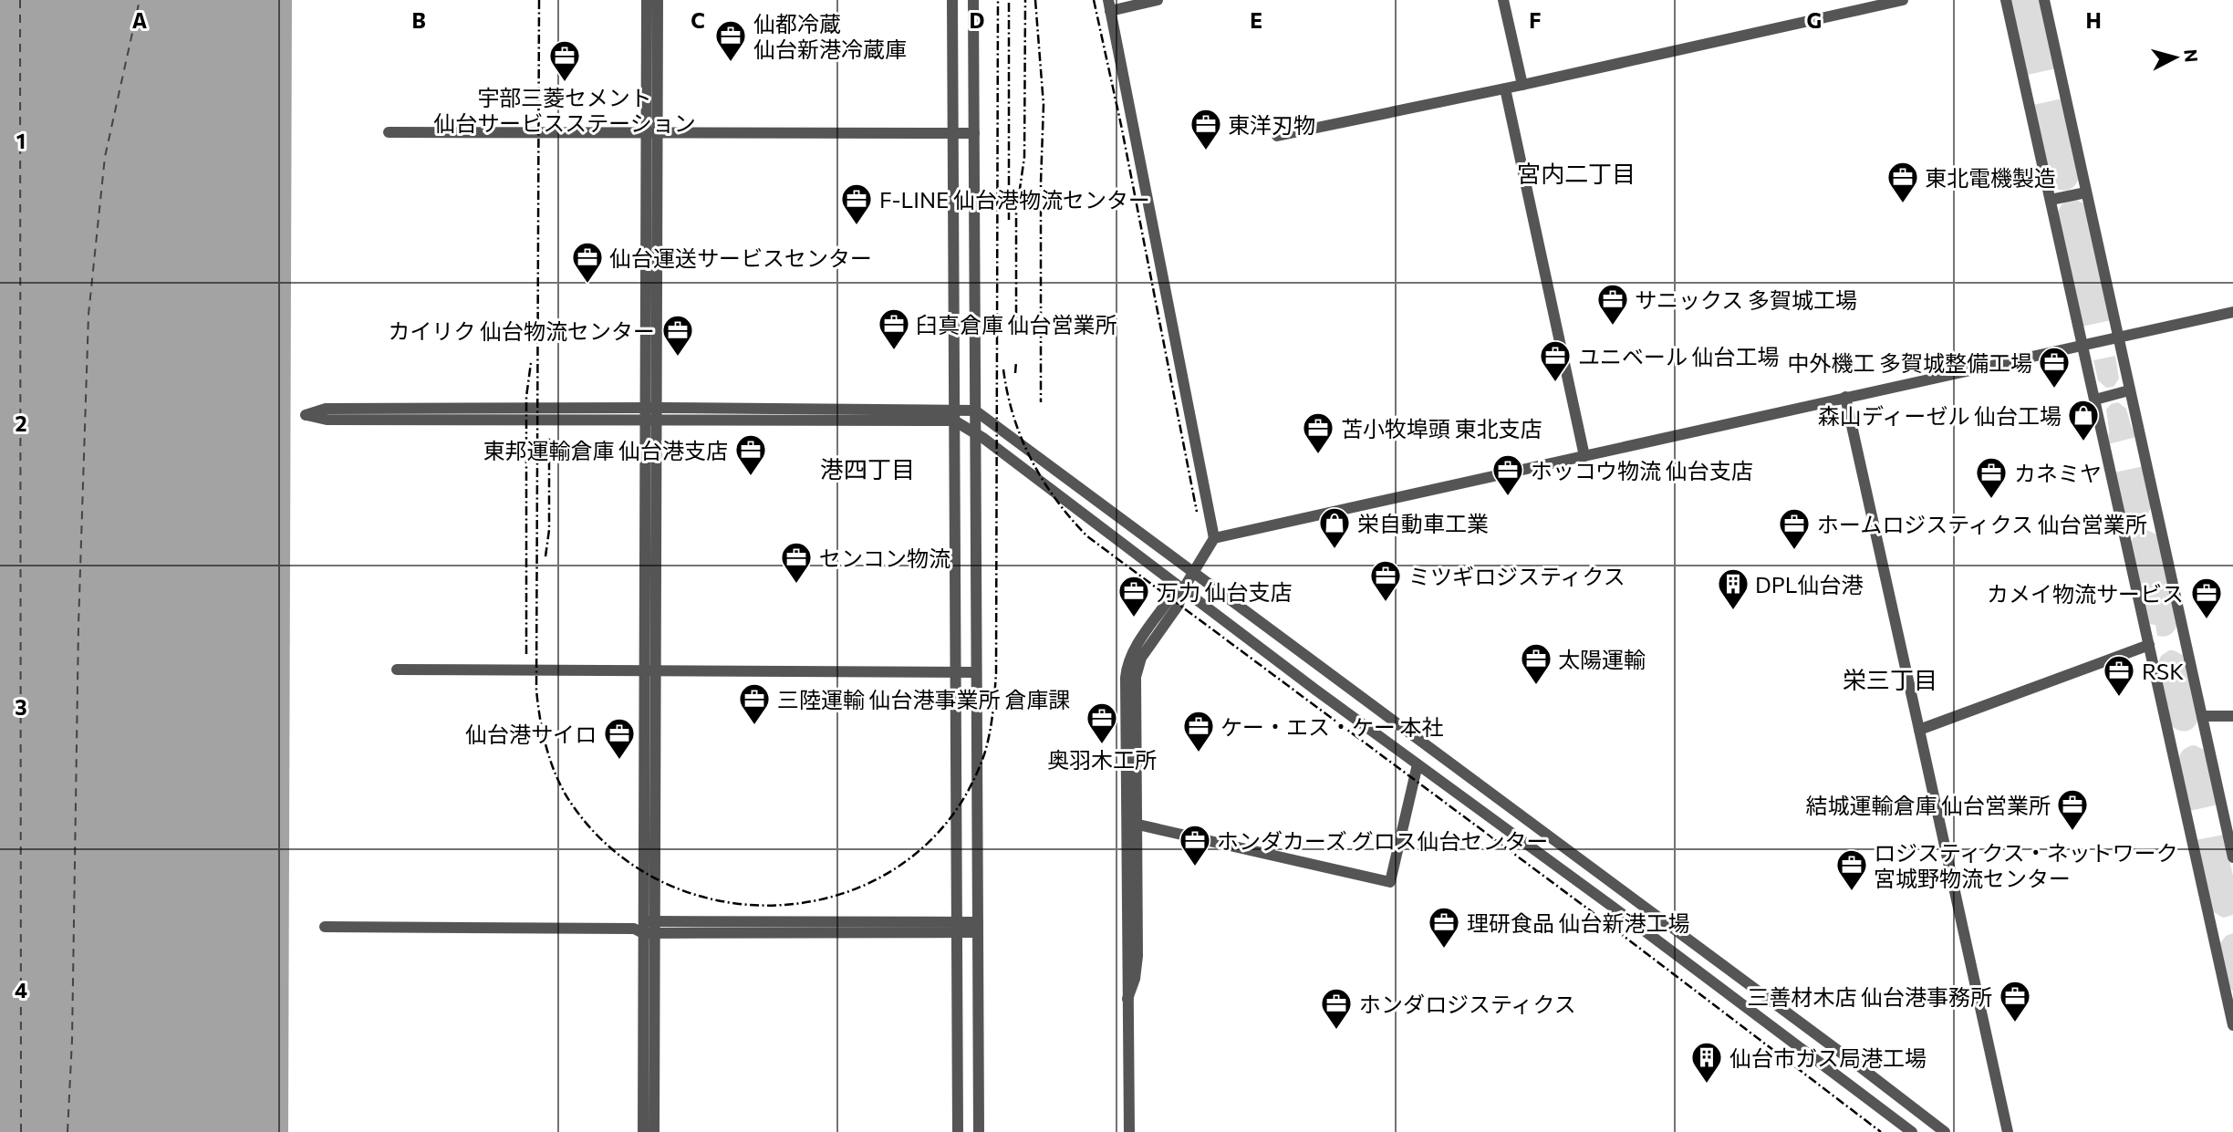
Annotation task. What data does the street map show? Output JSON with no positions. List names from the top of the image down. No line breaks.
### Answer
{"districts":["宮内二丁目","港四丁目","栄三丁目"],"places":{"office":["仙都冷蔵 仙台新港冷蔵庫","宇部三菱セメント 仙台サービスステーション","東洋刃物","東北電機製造","F-LINE 仙台港物流センター","仙台運送サービスセンター","サニックス 多賀城工場","臼真倉庫 仙台営業所","カイリク 仙台物流センター","ユニベール 仙台工場","中外機工 多賀城整備工場","苫小牧埠頭 東北支店","東邦運輸倉庫 仙台港支店","ホッコウ物流 仙台支店","カネミヤ","ホームロジスティクス 仙台営業所","センコン物流","ミツギロジスティクス","万力 仙台支店","カメイ物流サービス","太陽運輸","RSK","三陸運輸 仙台港事業所 倉庫課","奥羽木工所","ケー・エス・ケー 本社","仙台港サイロ","結城運輸倉庫 仙台営業所","ホンダカーズ グロス仙台センター","ロジスティクス・ネットワーク 宮城野物流センター","理研食品 仙台新港工場","三善材木店 仙台港事務所","ホンダロジスティクス"],"shop":["森山ディーゼル 仙台工場","栄自動車工業"],"building":["DPL仙台港","仙台市ガス局港工場"]},"north":"right","grid":{"columns":["A","B","C","D","E","F","G","H"],"rows":["1","2","3","4"]}}
